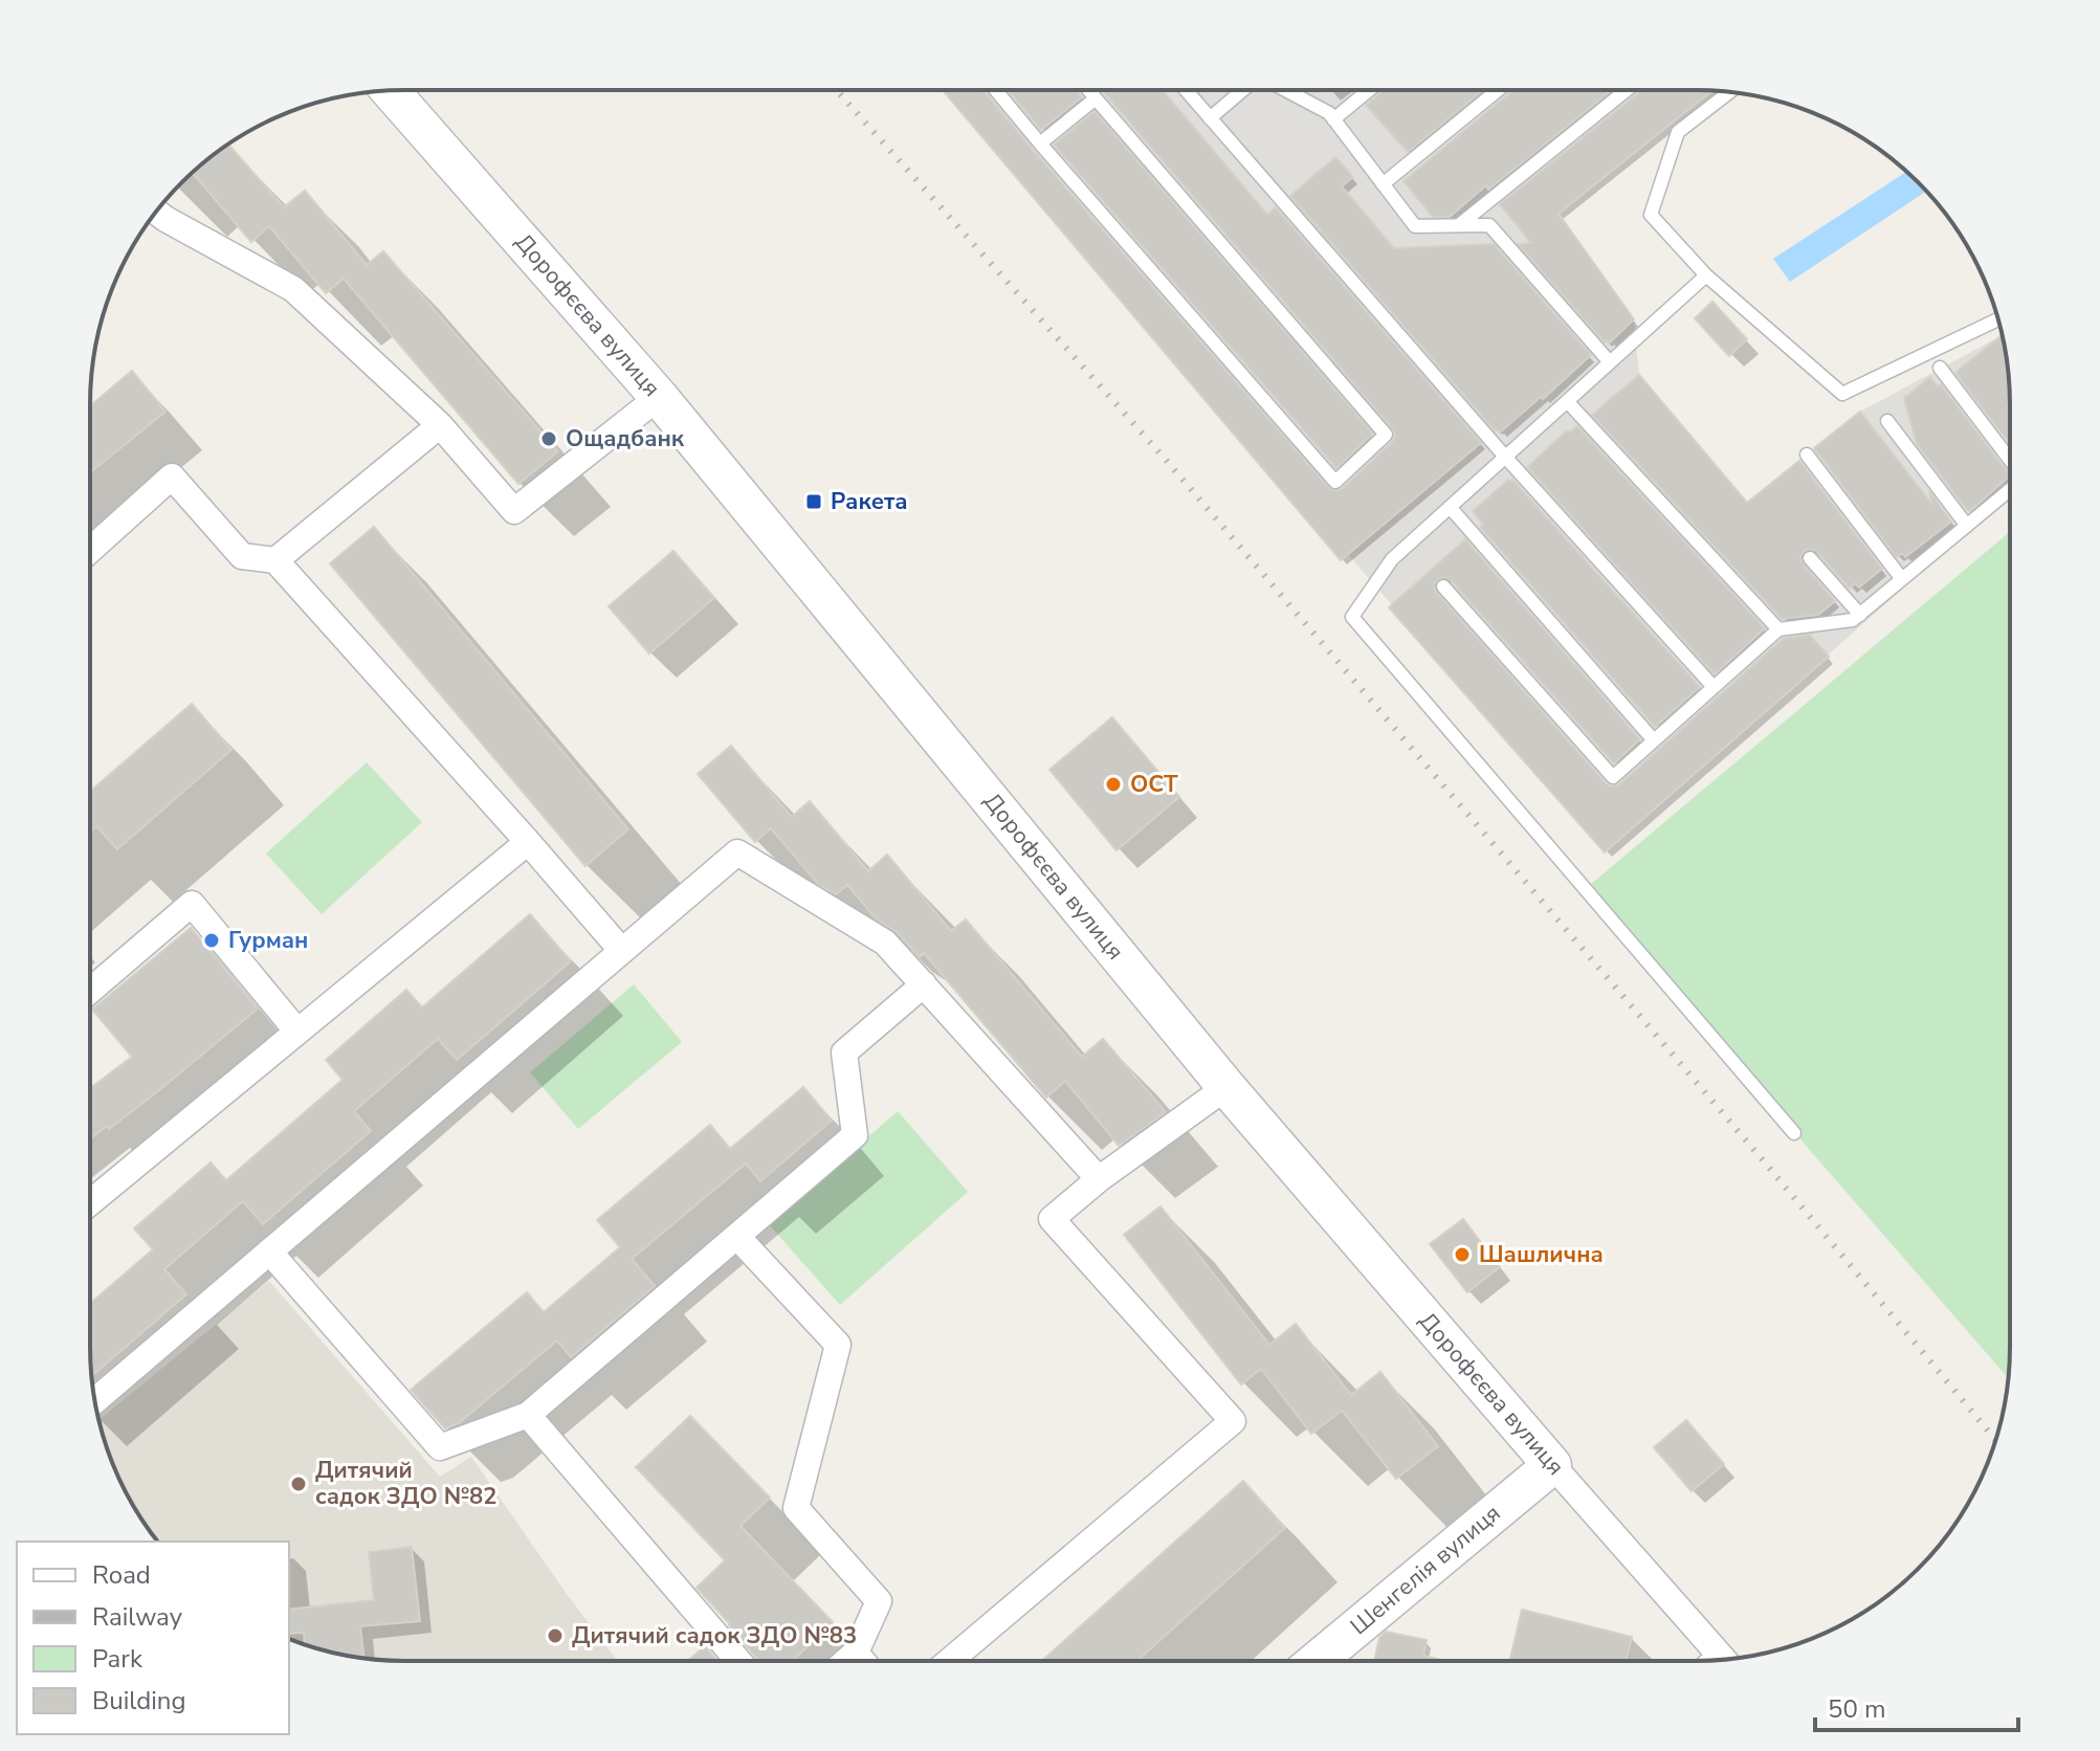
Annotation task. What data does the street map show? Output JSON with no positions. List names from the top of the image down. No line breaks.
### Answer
{"streets":{"street":["Дорофєєва вулиця","Шенгелія вулиця"]},"crossings":[["Дорофєєва вулиця","Шенгелія вулиця"]],"places":{"other":["Ощадбанк","ОСТ","Гурман","Шашлична","Дитячий садок ЗДО №82","Дитячий садок ЗДО №83"],"transit":["Ракета"]},"legend":["Road","Railway","Park","Building"],"scale_bar":"50 m"}
